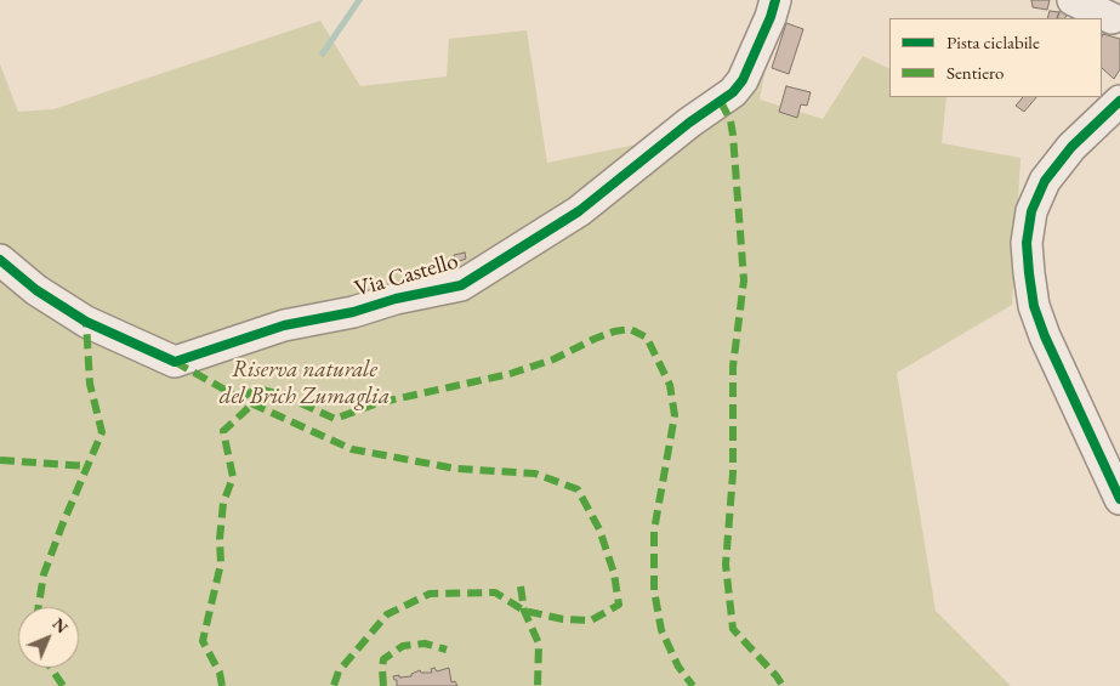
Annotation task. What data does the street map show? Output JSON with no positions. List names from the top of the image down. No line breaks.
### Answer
{"streets":{"street":["Via Castello"]},"parks":["Riserva naturale del Brich Zumaglia"],"legend":["Pista ciclabile","Sentiero"],"north":"top right"}
